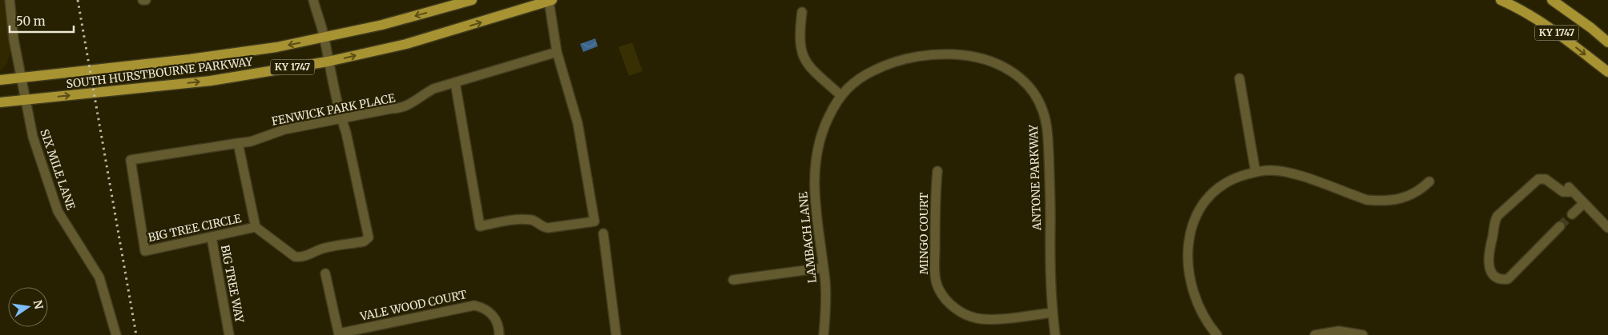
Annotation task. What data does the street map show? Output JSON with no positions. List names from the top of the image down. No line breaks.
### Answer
{"streets":{"main road":["KY 1747","SOUTH HURSTBOURNE PARKWAY"],"street":["FENWICK PARK PLACE","SIX MILE LANE","ANTONE PARKWAY","BIG TREE CIRCLE","MINGO COURT","LAMBACH LANE","BIG TREE WAY","VALE WOOD COURT"]},"crossings":[["SOUTH HURSTBOURNE PARKWAY","SIX MILE LANE"],["FENWICK PARK PLACE","BIG TREE CIRCLE"],["ANTONE PARKWAY","MINGO COURT"],["ANTONE PARKWAY","LAMBACH LANE"],["BIG TREE CIRCLE","BIG TREE WAY"]],"scale_bar":"50 m","north":"right"}
